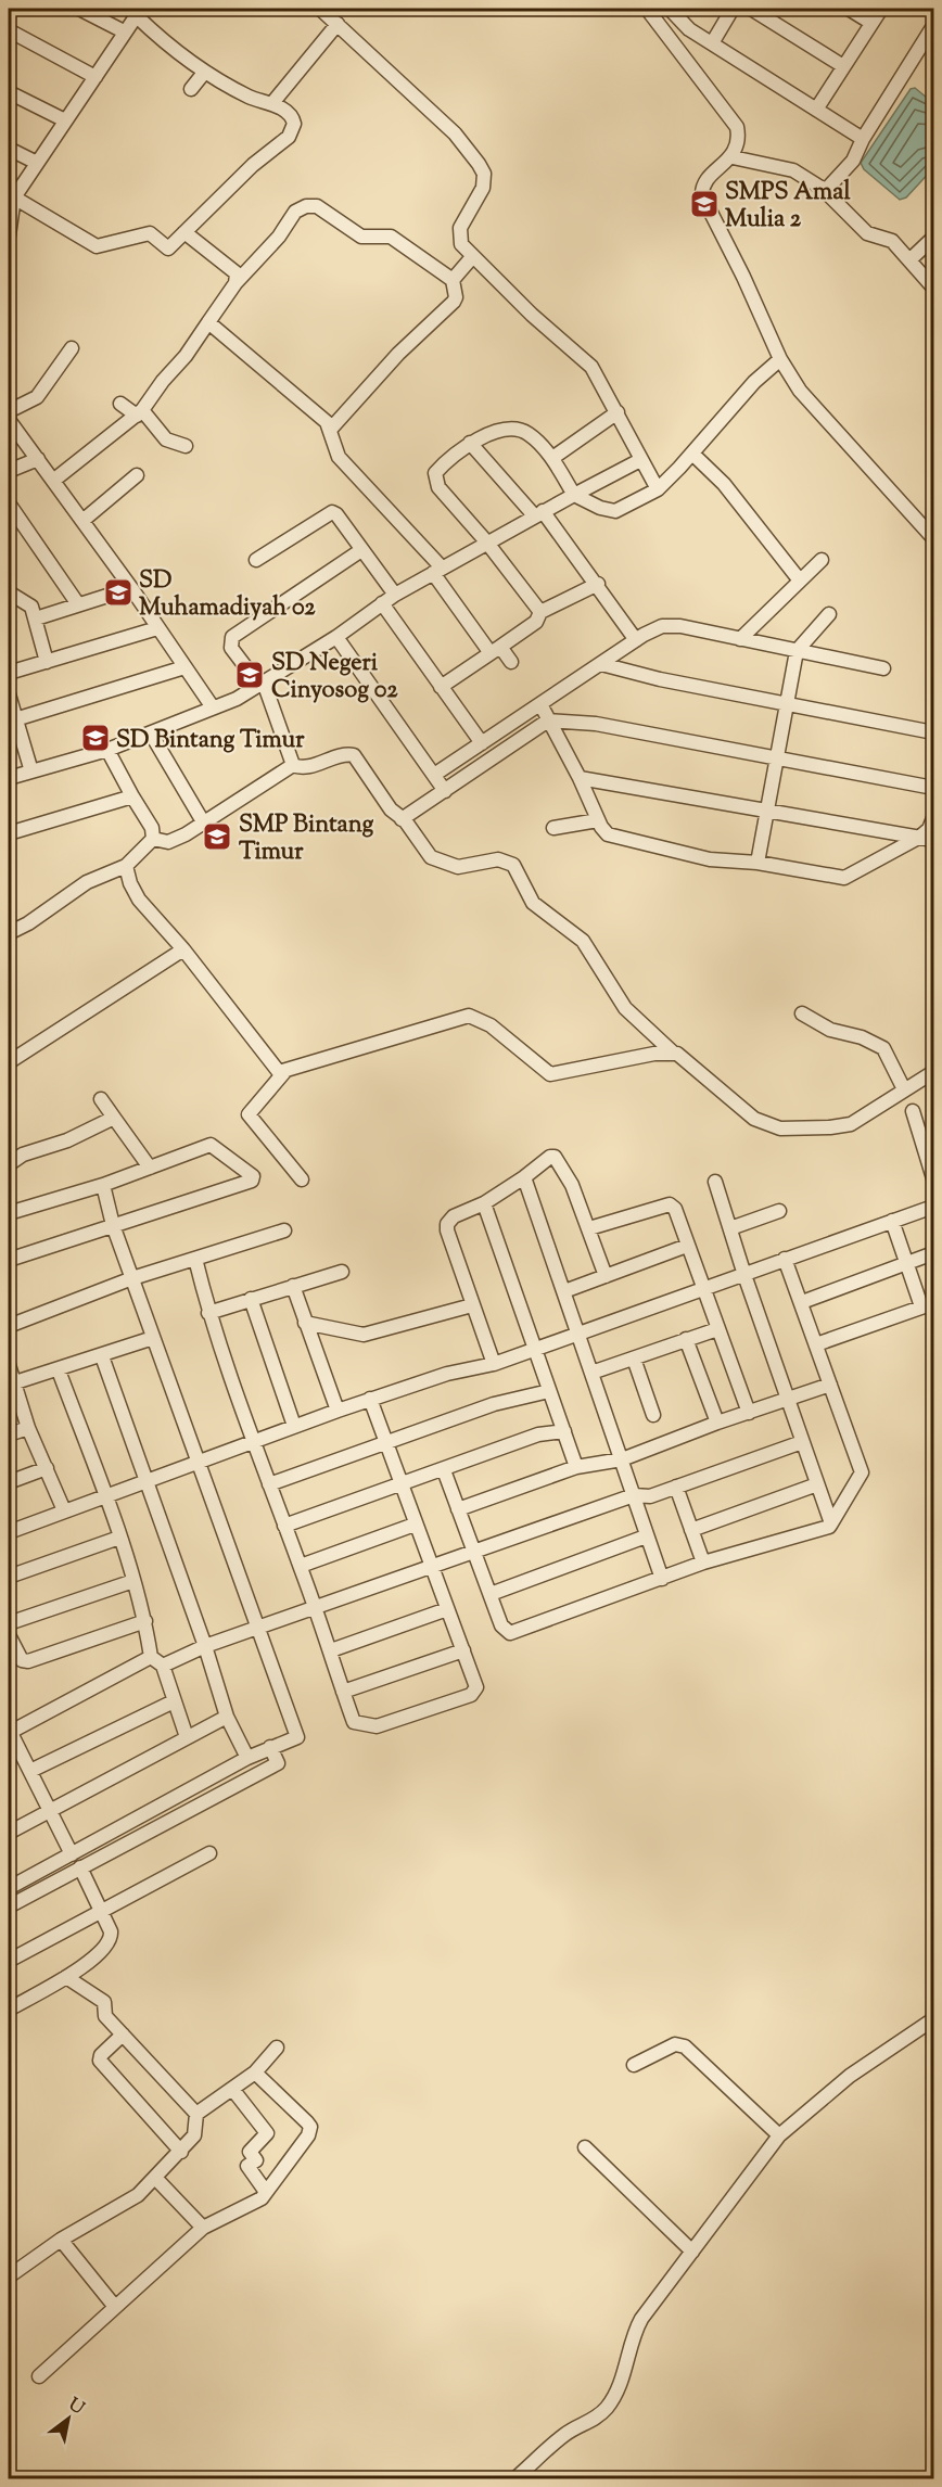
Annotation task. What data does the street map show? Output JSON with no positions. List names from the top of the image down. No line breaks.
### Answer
{"places":{"school or university":["SMPS Amal Mulia 2","SD Muhamadiyah 02","SD Negeri Cinyosog 02","SD Bintang Timur","SMP Bintang Timur"]},"north":"top right"}
